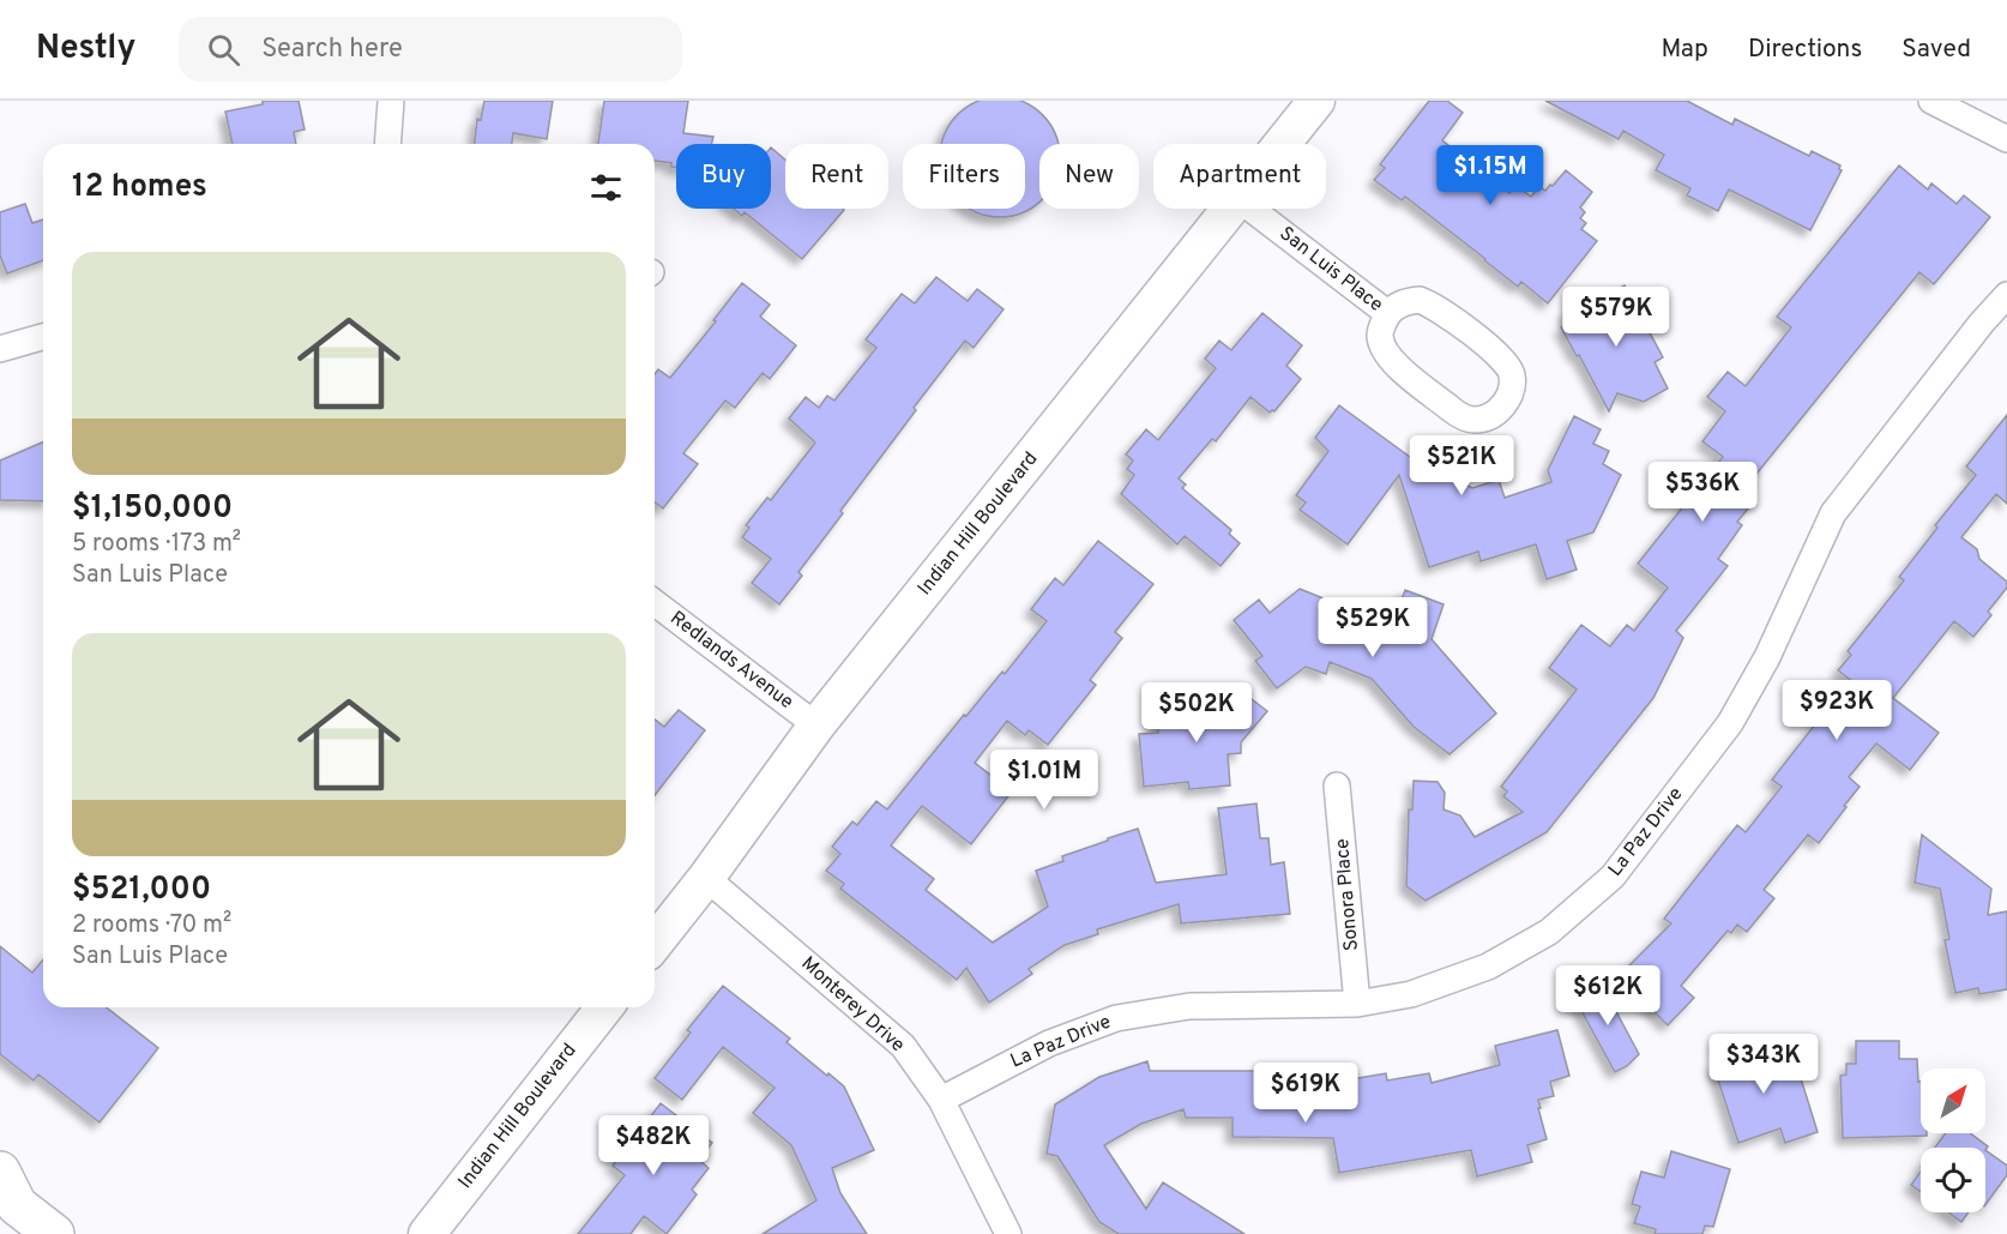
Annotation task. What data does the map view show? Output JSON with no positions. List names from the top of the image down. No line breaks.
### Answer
{"streets":{"street":["San Luis Place","Indian Hill Boulevard","Redlands Avenue","La Paz Drive","Sonora Place","Monterey Drive"]},"crossings":[["Indian Hill Boulevard","Redlands Avenue"],["Indian Hill Boulevard","Monterey Drive"],["La Paz Drive","Sonora Place"],["La Paz Drive","Monterey Drive"]],"north":"top right","page":{"header":"Nestly","search":"Search here","nav":["Map","Directions","Saved"],"chip":["Buy","Rent","Filters","New","Apartment"],"heading":"12 homes","price":["$1.15M","$579K","$521K","$536K","$529K","$923K","$502K","$1.01M","$612K","$343K","$619K","$482K"],"list":[{"name":"$1,150,000","note":"5 rooms · 173 m² · San Luis Place"},{"name":"$521,000","note":"2 rooms · 70 m² · San Luis Place"}]}}
